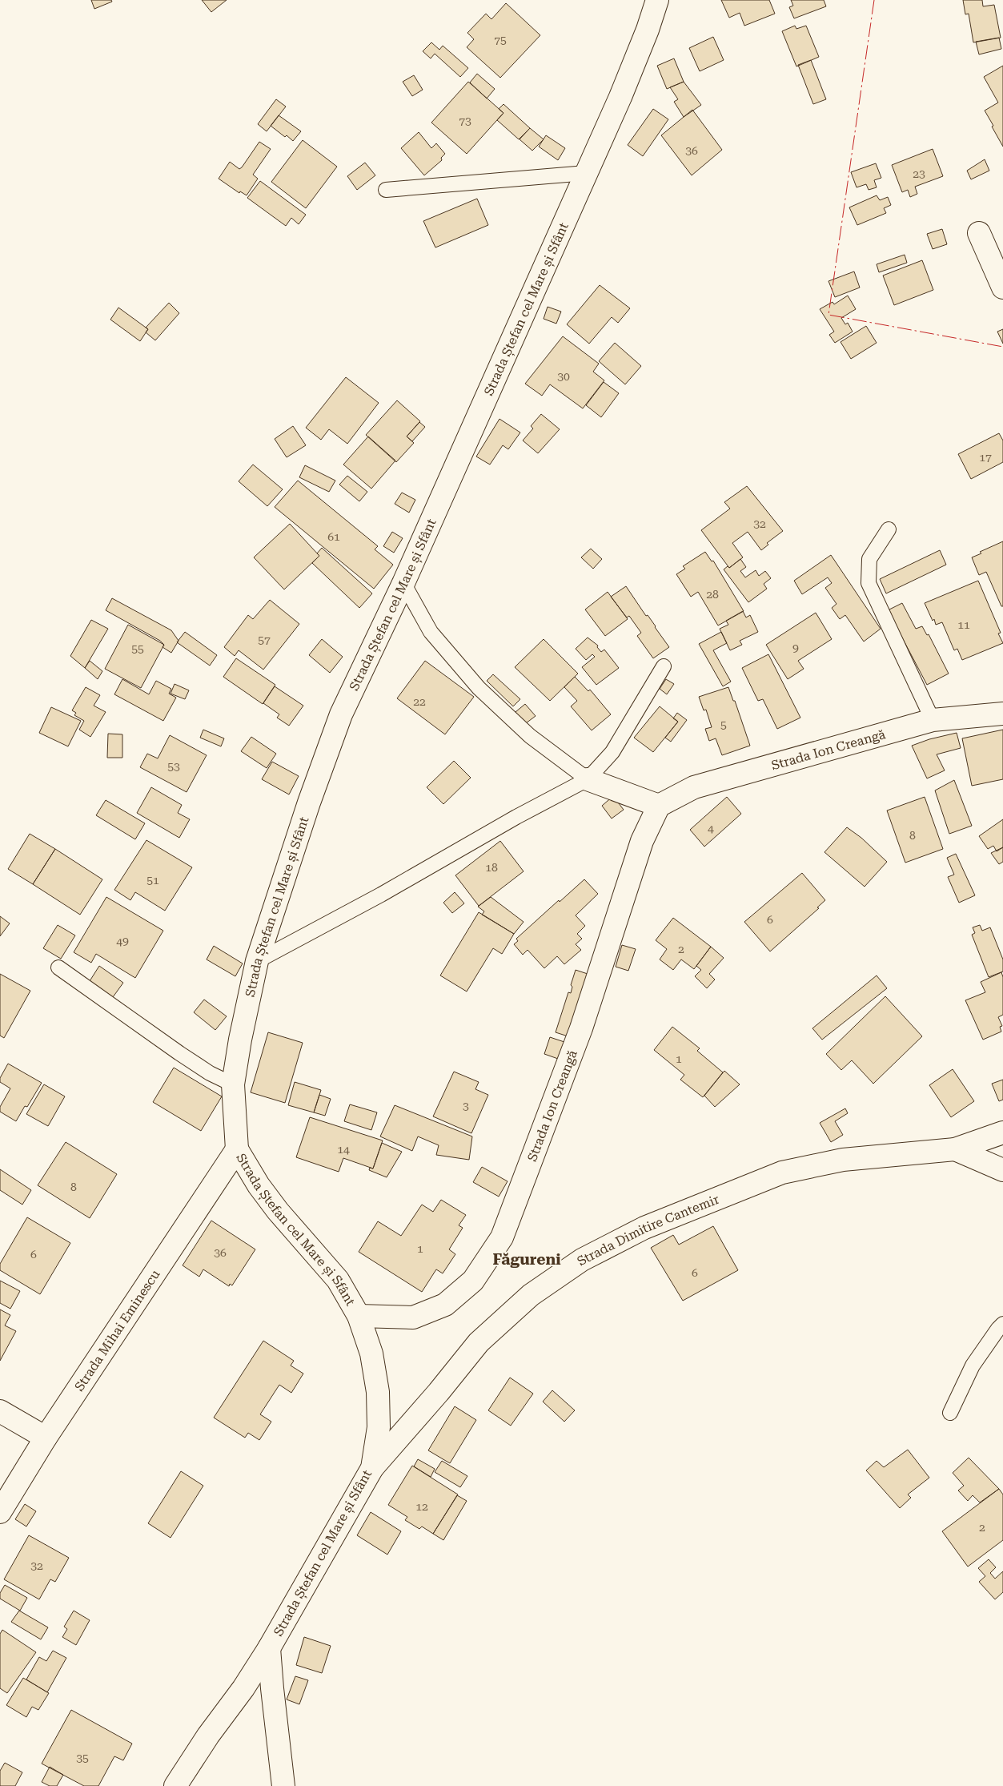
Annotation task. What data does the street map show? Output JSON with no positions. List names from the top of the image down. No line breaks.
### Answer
{"streets":{"street":["Strada Ștefan cel Mare și Sfânt","Strada Ion Creangă","Strada Dimitire Cantemir","Strada Mihai Eminescu"]},"crossings":[["Strada Ștefan cel Mare și Sfânt","Strada Ion Creangă"],["Strada Ștefan cel Mare și Sfânt","Strada Dimitire Cantemir"],["Strada Ștefan cel Mare și Sfânt","Strada Mihai Eminescu"]],"districts":["Făgureni"],"house_numbers":["75","73","36","23","30","17","32","61","28","11","57","9","55","22","5","53","4","8","18","51","6","49","2","1","3","14","8","1","36","6","6","12","2","32","35"]}
